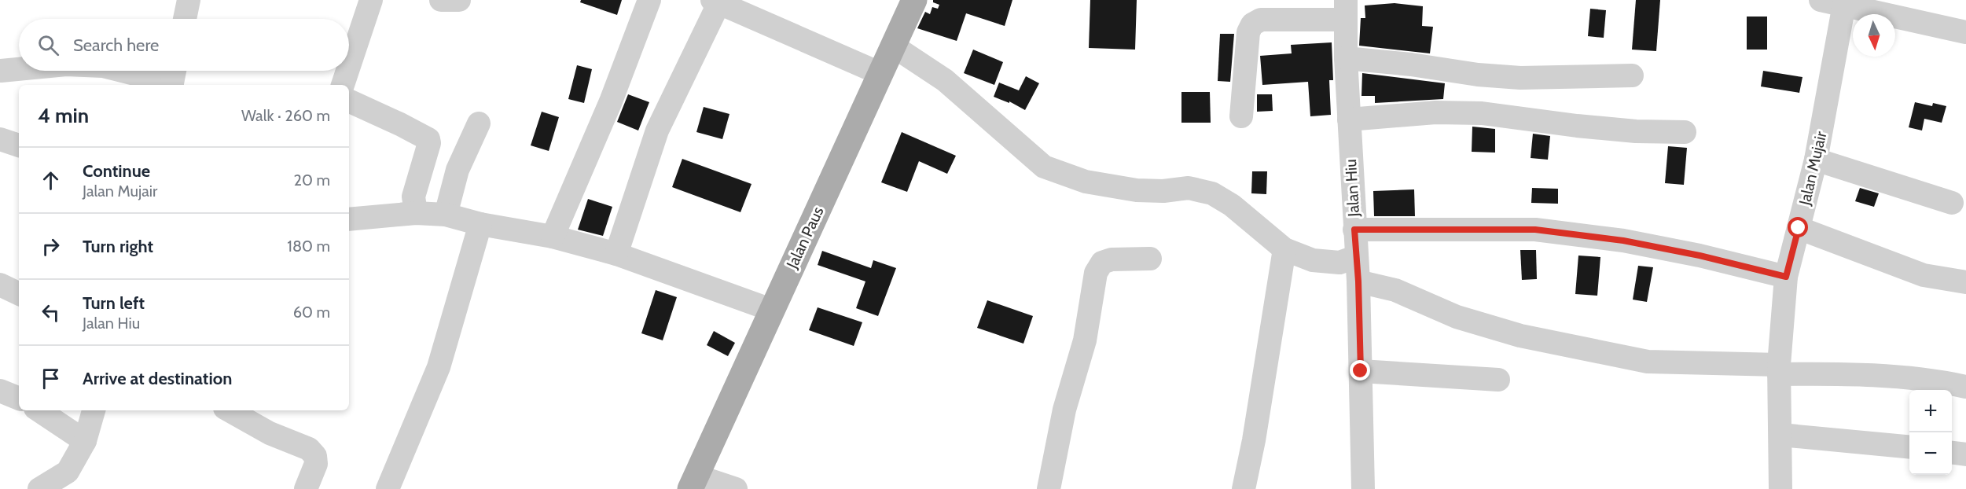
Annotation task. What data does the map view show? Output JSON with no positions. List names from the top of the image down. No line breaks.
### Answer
{"streets":{"main road":["Jalan Paus"],"street":["Jalan Mujair","Jalan Hiu"]},"north":"bottom","page":{"search":"Search here","heading":["4 min","Walk · 260 m"],"list":[["Continue","Jalan Mujair","20 m"],["Turn right","180 m"],["Turn left","Jalan Hiu","60 m"],"Arrive at destination"],"map_buttons":["+","−"]}}
